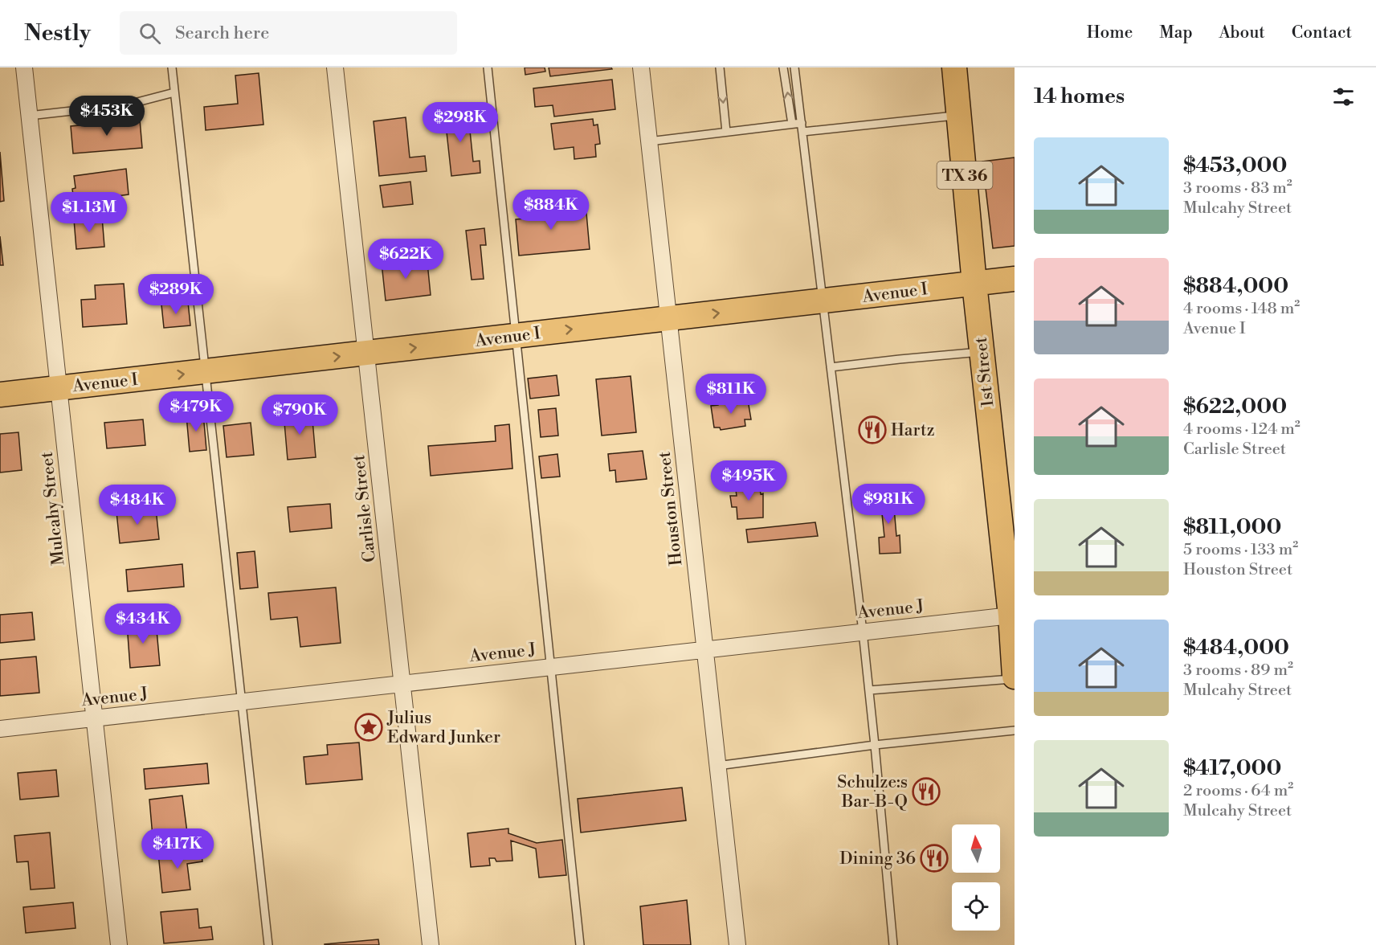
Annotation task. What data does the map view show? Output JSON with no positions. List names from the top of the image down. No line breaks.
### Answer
{"streets":{"main road":["TX 36","Avenue I","1st Street"],"street":["Mulcahy Street","Carlisle Street","Houston Street","Avenue J"]},"crossings":[["Avenue I","1st Street"],["Avenue I","Mulcahy Street"],["Avenue I","Carlisle Street"],["Avenue I","Houston Street"],["1st Street","Avenue J"],["Mulcahy Street","Avenue J"],["Carlisle Street","Avenue J"],["Houston Street","Avenue J"]],"one_way":["Avenue I"],"places":{"restaurant":["Hartz","Schulze:s Bar-B-Q","Dining 36"],"place":["Julius Edward Junker"]},"north":"top","page":{"header":"Nestly","search":"Search here","nav":["Home","Map","About","Contact"],"heading":"14 homes","price":["$453K","$298K","$884K","$1.13M","$622K","$289K","$811K","$479K","$790K","$495K","$981K","$484K","$434K","$417K"],"list":[{"name":"$453,000","note":"3 rooms · 83 m² · Mulcahy Street"},{"name":"$884,000","note":"4 rooms · 148 m² · Avenue I"},{"name":"$622,000","note":"4 rooms · 124 m² · Carlisle Street"},{"name":"$811,000","note":"5 rooms · 133 m² · Houston Street"},{"name":"$484,000","note":"3 rooms · 89 m² · Mulcahy Street"},{"name":"$417,000","note":"2 rooms · 64 m² · Mulcahy Street"}]}}
